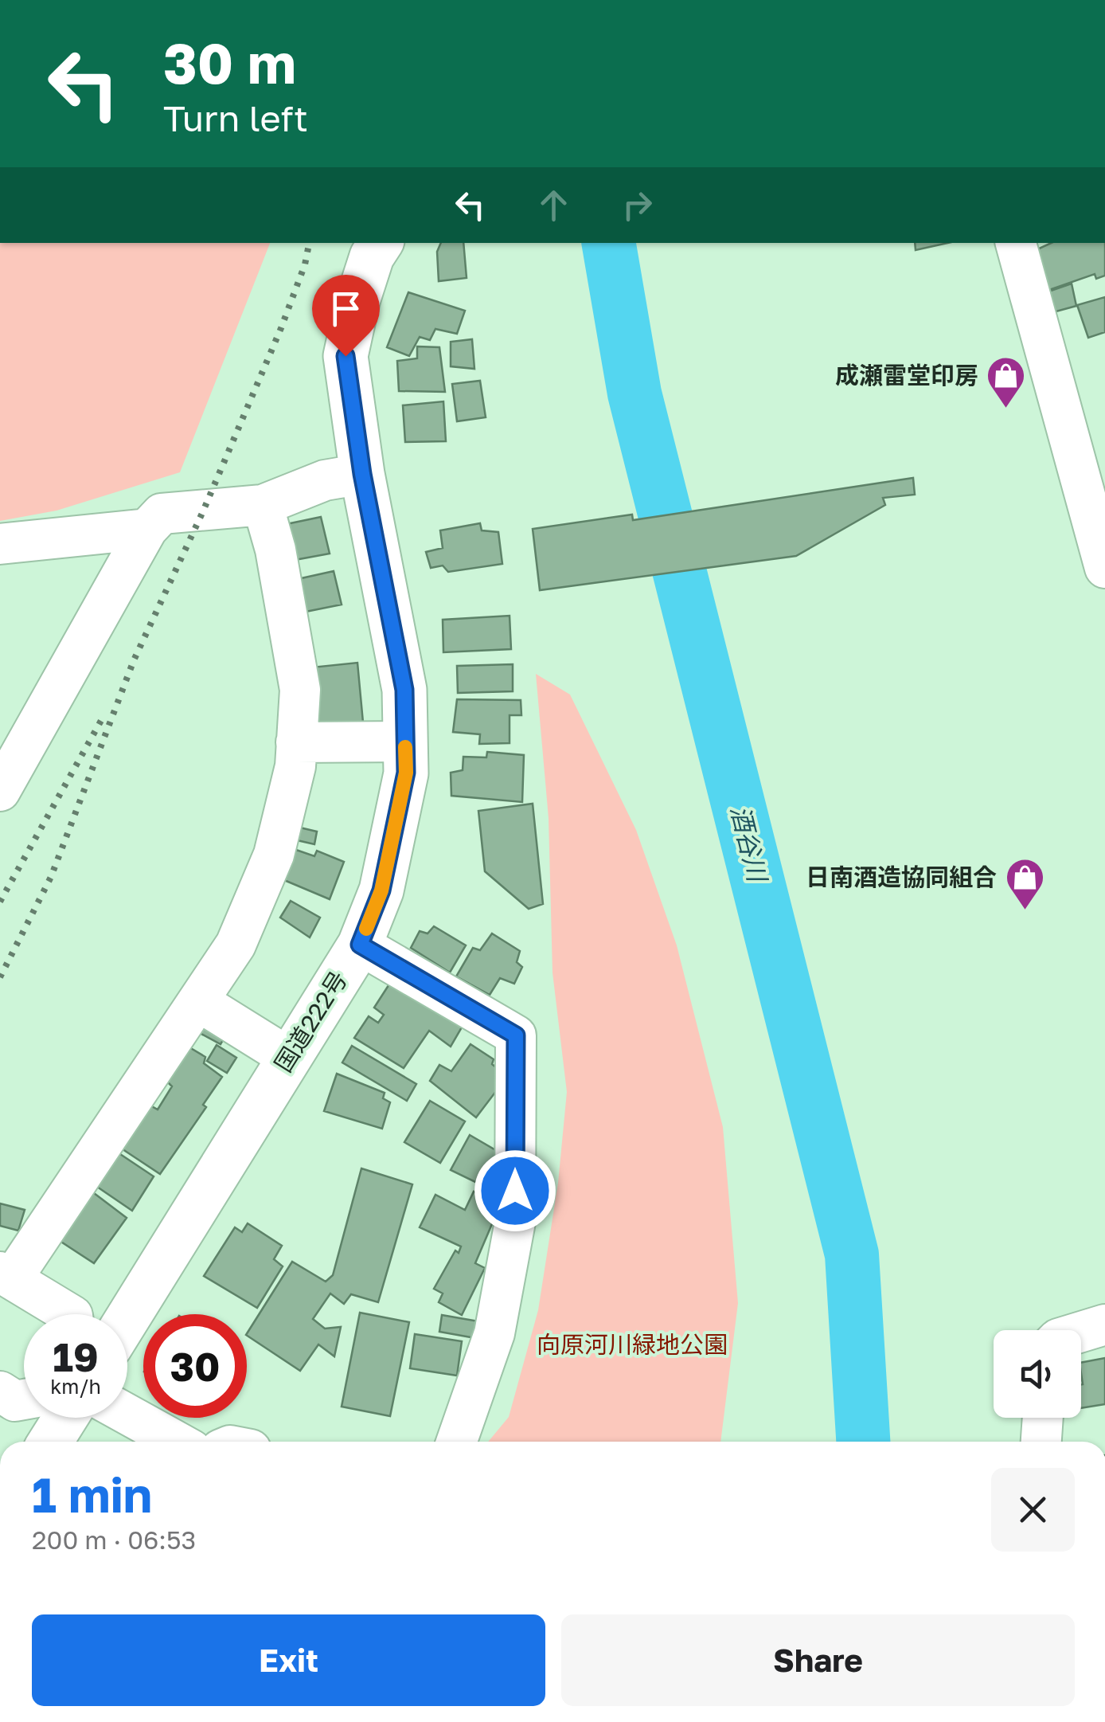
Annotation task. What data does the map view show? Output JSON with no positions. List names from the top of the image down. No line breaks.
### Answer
{"streets":{"highway":["国道222号"]},"water":["酒谷川"],"parks":["向原河川緑地公園"],"places":{"shop":["成瀬雷堂印房","日南酒造協同組合"]},"page":{"turn":["30 m","Turn left"],"speed":"19 km/h","limit":"30","heading":["1 min","200 m · 06:53"],"buttons":["Exit","Share"]}}
